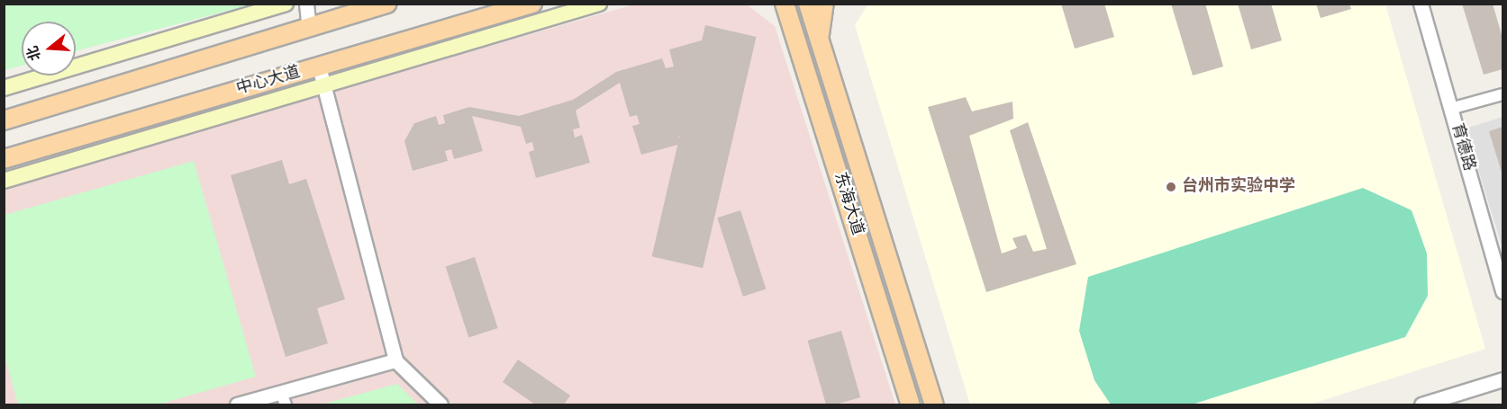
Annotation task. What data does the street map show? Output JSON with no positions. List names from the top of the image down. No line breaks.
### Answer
{"streets":{"main road":["中心大道","东海大道"],"street":["育德路"]},"places":["台州市实验中学"],"north":"left"}
